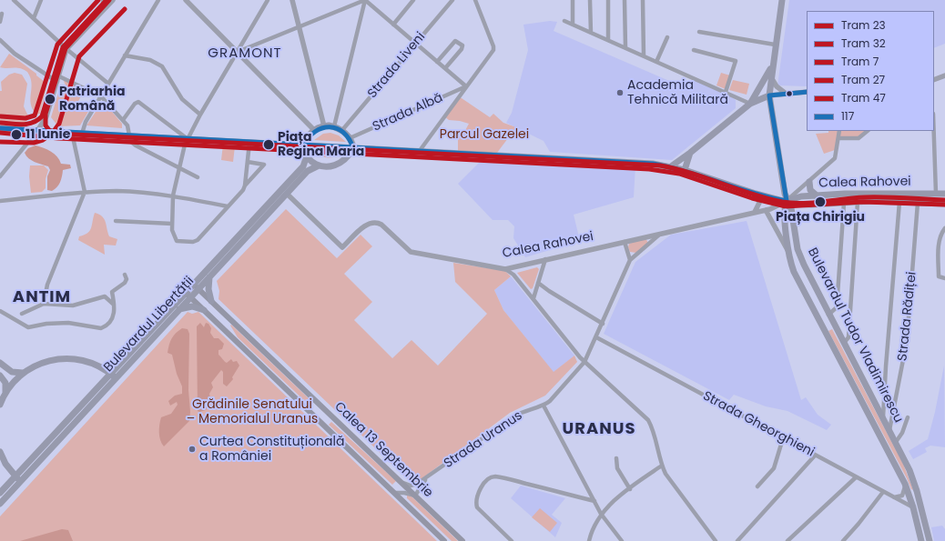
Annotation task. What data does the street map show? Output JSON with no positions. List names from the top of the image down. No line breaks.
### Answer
{"streets":{"main road":["Calea Rahovei","Bulevardul Libertății","Bulevardul Tudor Vladimirescu","Calea 13 Septembrie"],"street":["Strada Liveni","Strada Albă","Strada Rădiței","Strada Gheorghieni","Strada Uranus"]},"crossings":[["Calea Rahovei","Strada Rădiței"],["Calea Rahovei","Bulevardul Libertății"],["Calea Rahovei","Bulevardul Tudor Vladimirescu"],["Strada Rădiței","Bulevardul Tudor Vladimirescu"],["Bulevardul Libertății","Calea 13 Septembrie"],["Bulevardul Tudor Vladimirescu","Strada Gheorghieni"],["Strada Uranus","Calea 13 Septembrie"]],"districts":["GRAMONT","ANTIM","URANUS"],"parks":["Parcul Gazelei","Grădinile Senatului – Memorialul Uranus"],"places":["Academia Tehnică Militară","Patriarhia Română","11 Iunie","Piața Regina Maria","Piața Chirigiu","Curtea Constituțională a României"],"lines":["tram line 23","tram line 7","tram line 47","tram line 27","transit line 117","tram line 32"],"legend":["Tram 23","Tram 32","Tram 7","Tram 27","Tram 47","117"]}
